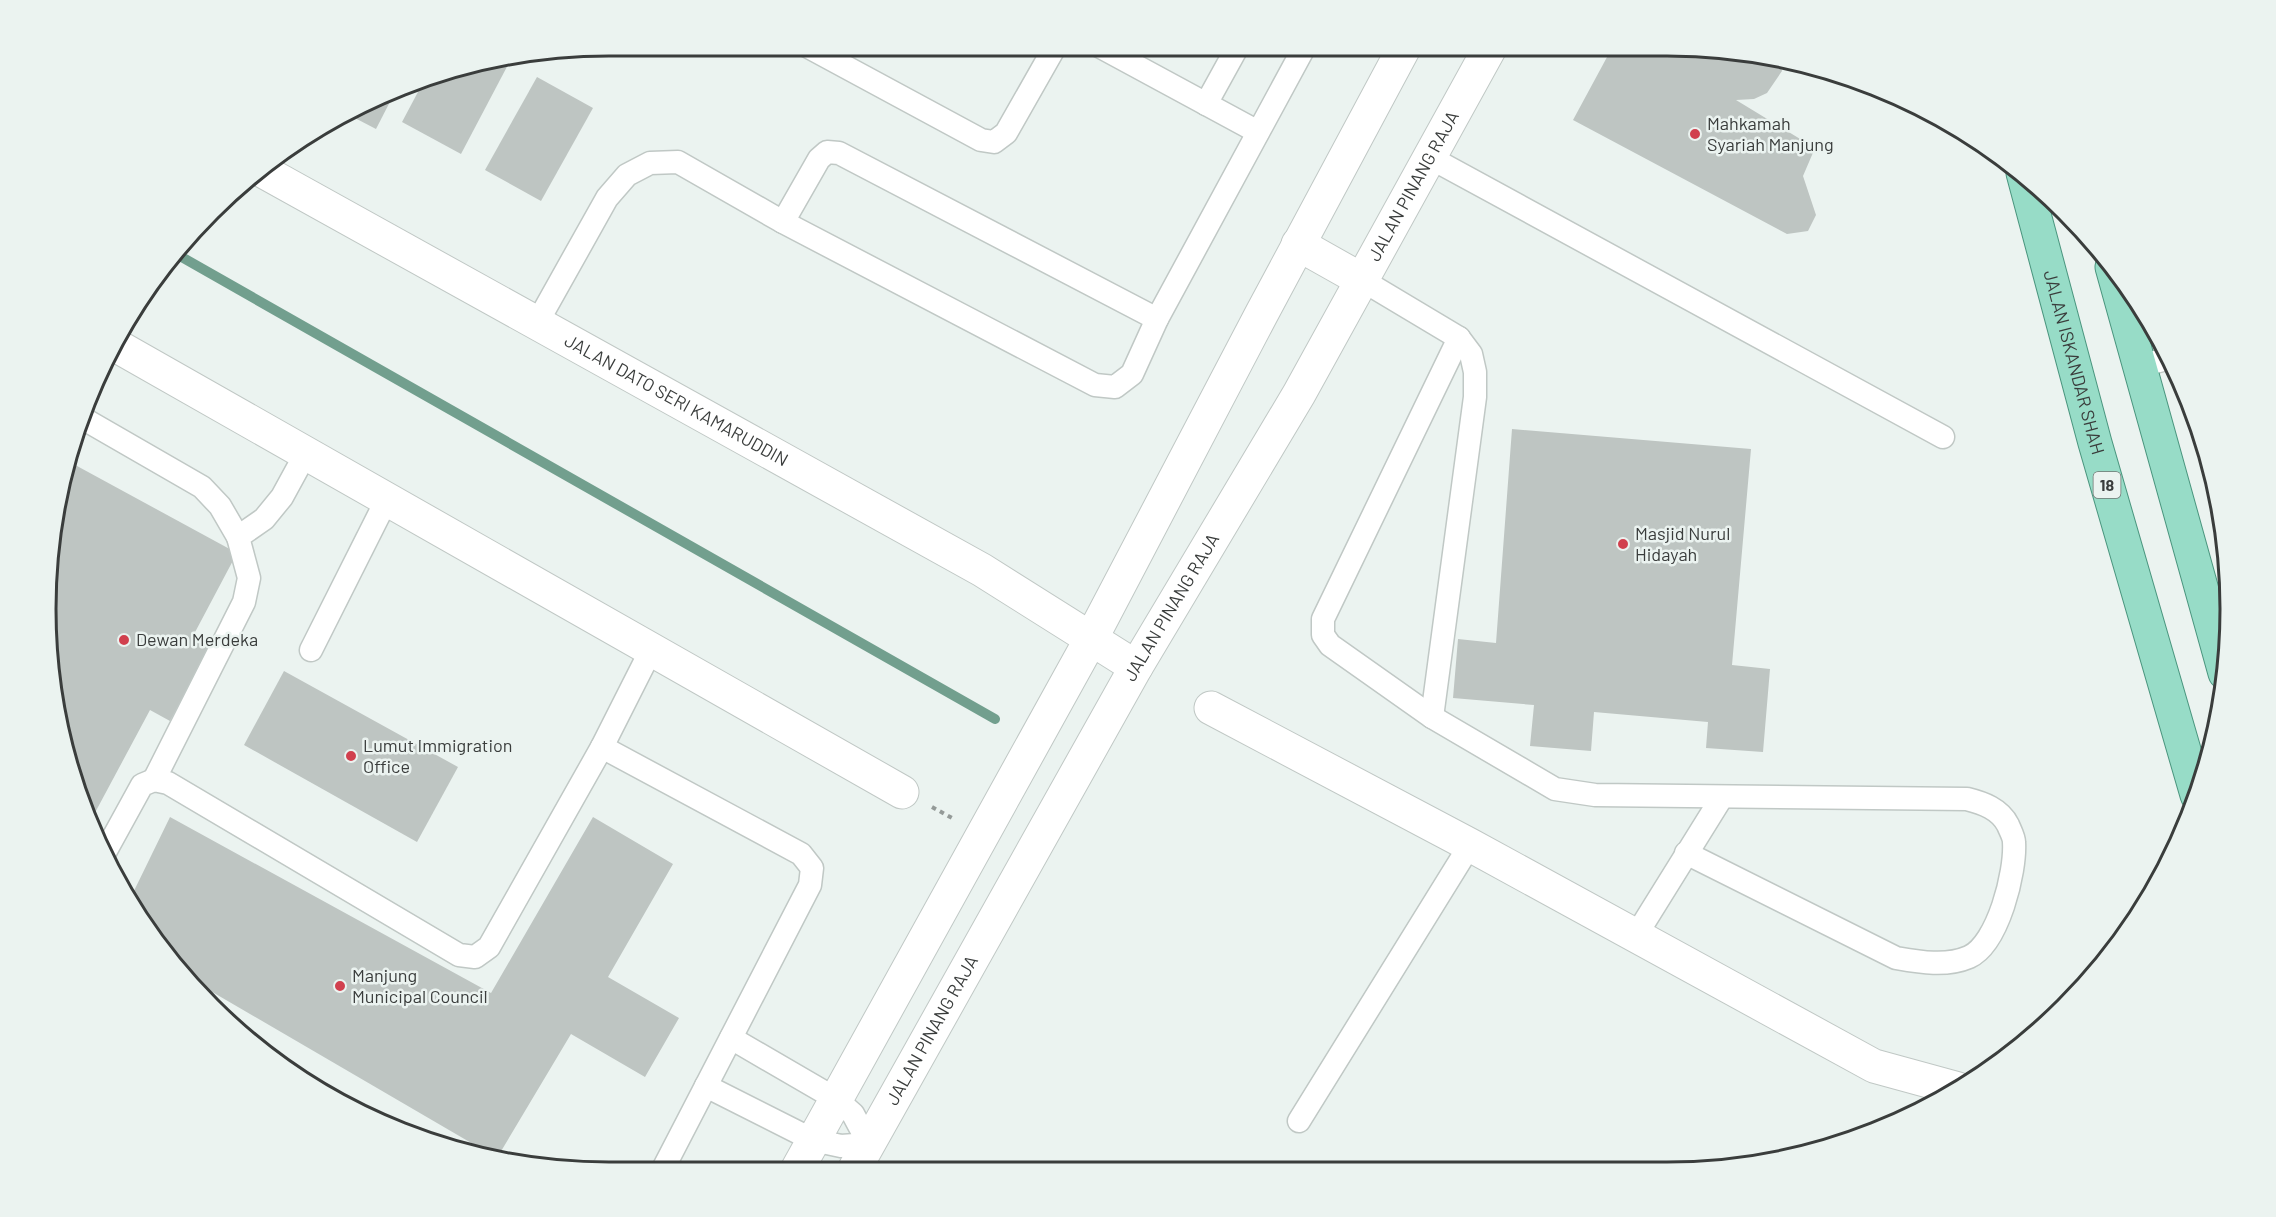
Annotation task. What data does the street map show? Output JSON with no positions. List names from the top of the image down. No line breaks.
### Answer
{"streets":{"main road":["JALAN ISKANDAR SHAH","18"],"street":["JALAN PINANG RAJA","JALAN DATO SERI KAMARUDDIN"]},"crossings":[["JALAN PINANG RAJA","JALAN DATO SERI KAMARUDDIN"]],"places":["Mahkamah Syariah Manjung","Masjid Nurul Hidayah","Dewan Merdeka","Lumut Immigration Office","Manjung Municipal Council"]}
